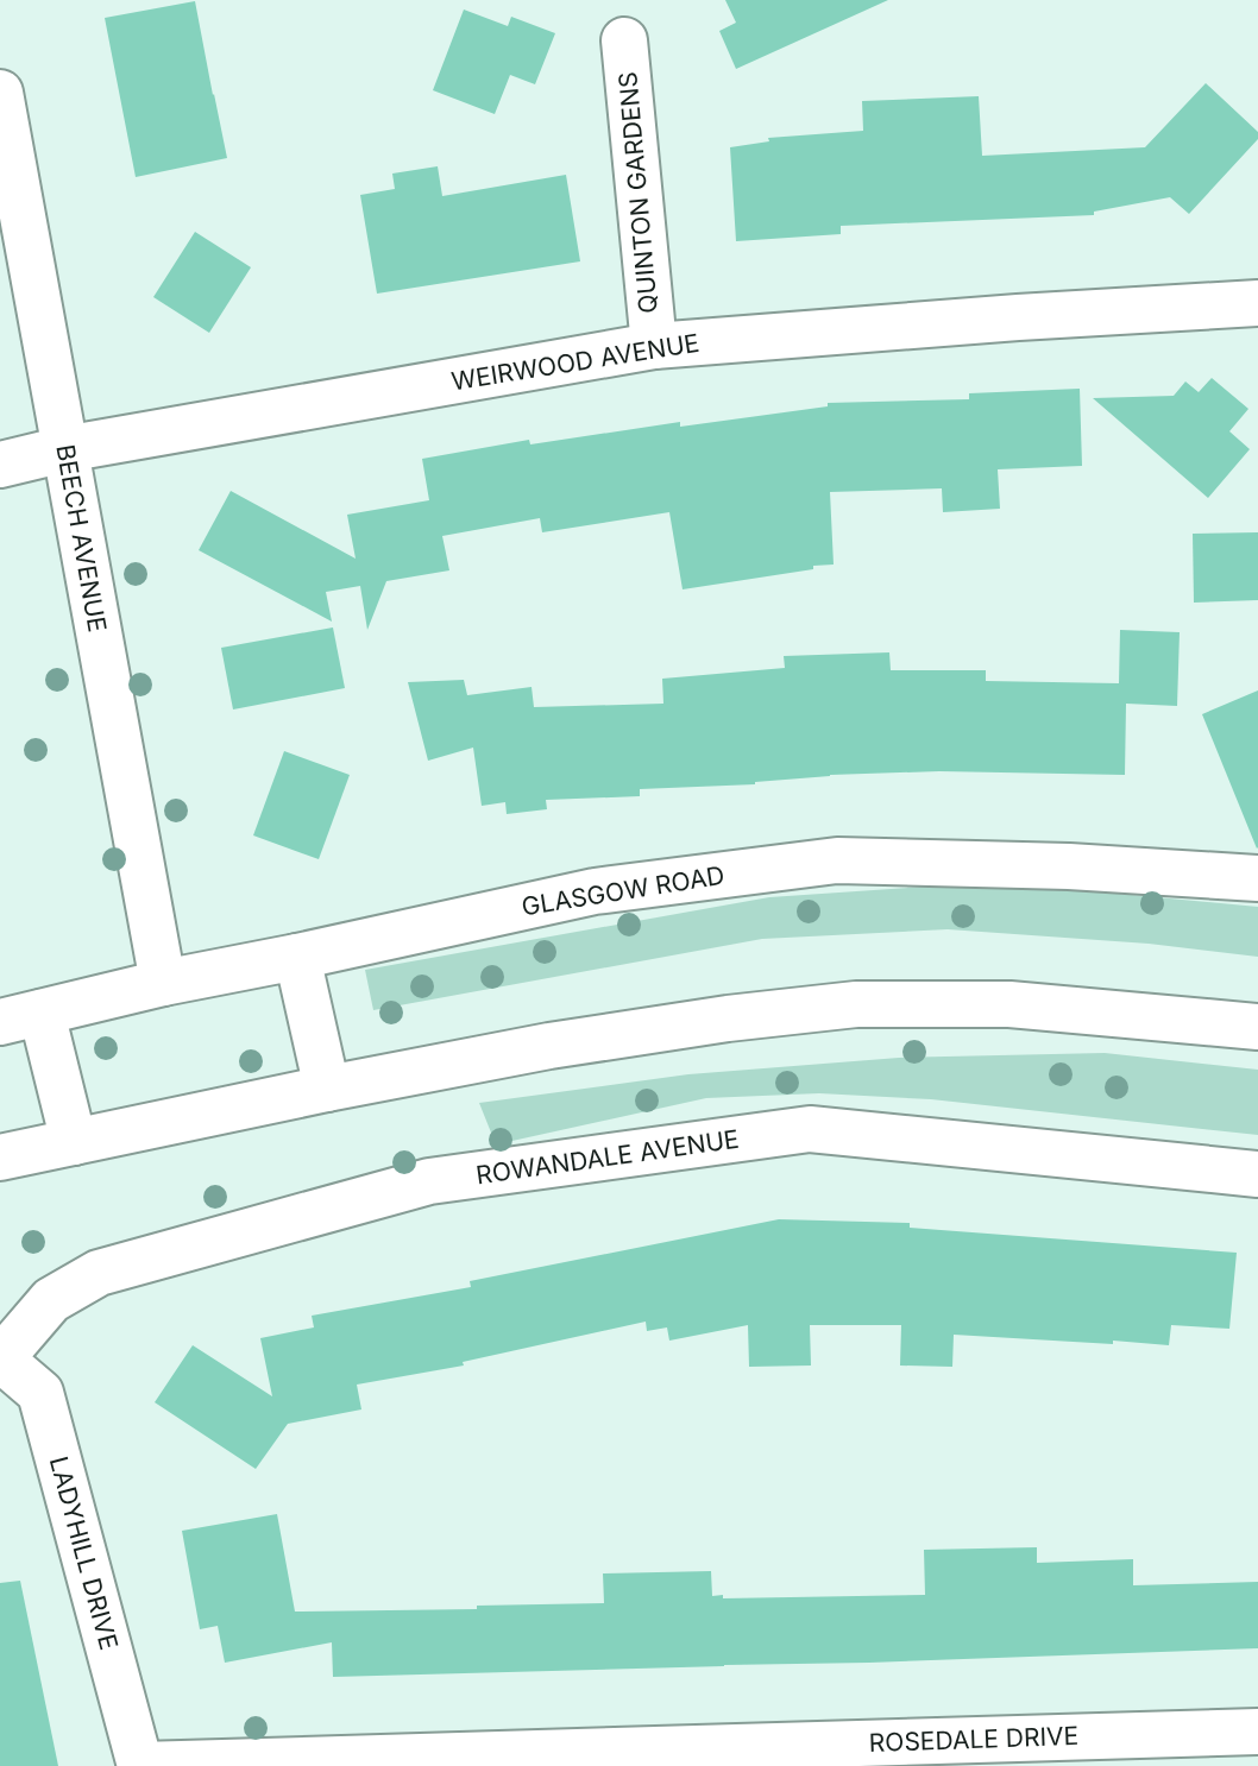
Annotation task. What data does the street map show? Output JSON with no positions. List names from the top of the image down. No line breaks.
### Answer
{"streets":{"street":["QUINTON GARDENS","WEIRWOOD AVENUE","BEECH AVENUE","GLASGOW ROAD","ROWANDALE AVENUE","LADYHILL DRIVE","ROSEDALE DRIVE"]},"crossings":[["QUINTON GARDENS","WEIRWOOD AVENUE"],["WEIRWOOD AVENUE","BEECH AVENUE"],["BEECH AVENUE","GLASGOW ROAD"],["ROWANDALE AVENUE","LADYHILL DRIVE"],["LADYHILL DRIVE","ROSEDALE DRIVE"]]}
